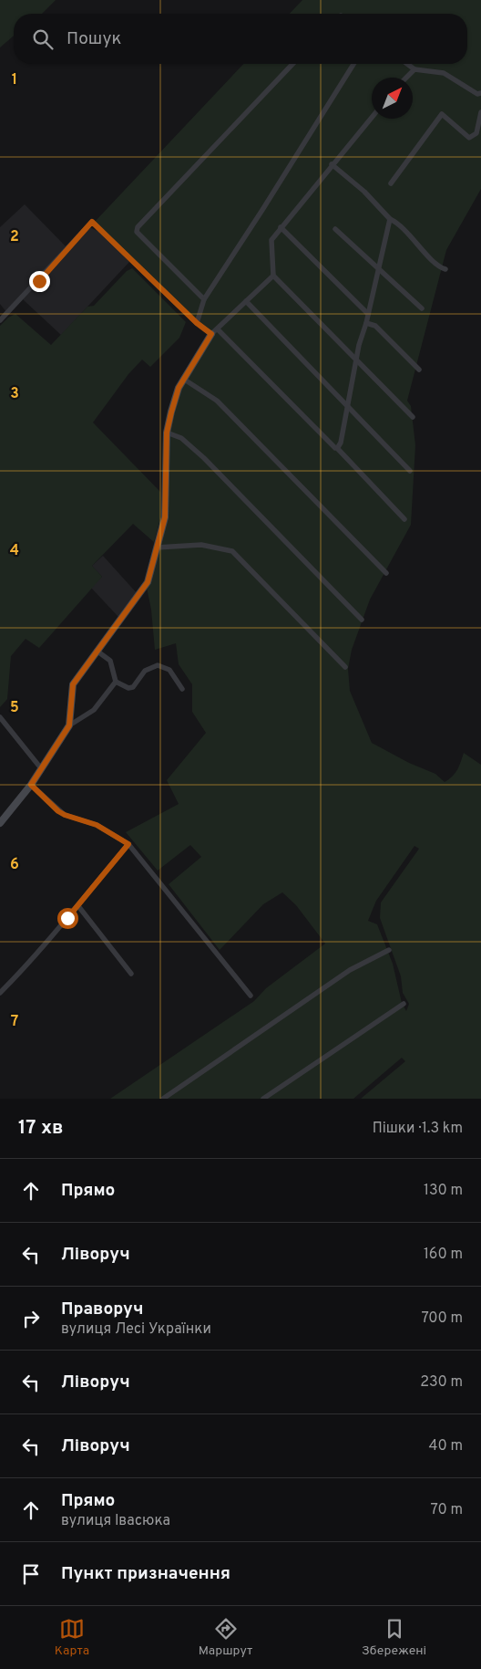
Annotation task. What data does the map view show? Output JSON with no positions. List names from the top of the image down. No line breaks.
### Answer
{"north":"top right","page":{"search":"Пошук","heading":["17 хв","Пішки · 1.3 km"],"list":[["Прямо","130 m"],["Ліворуч","160 m"],["Праворуч","вулиця Лесі Українки","700 m"],["Ліворуч","230 m"],["Ліворуч","40 m"],["Прямо","вулиця Івасюка","70 m"],"Пункт призначення"],"nav":["Карта","Маршрут","Збережені"]},"grid":{"rows":["1","2","3","4","5","6","7"]}}
